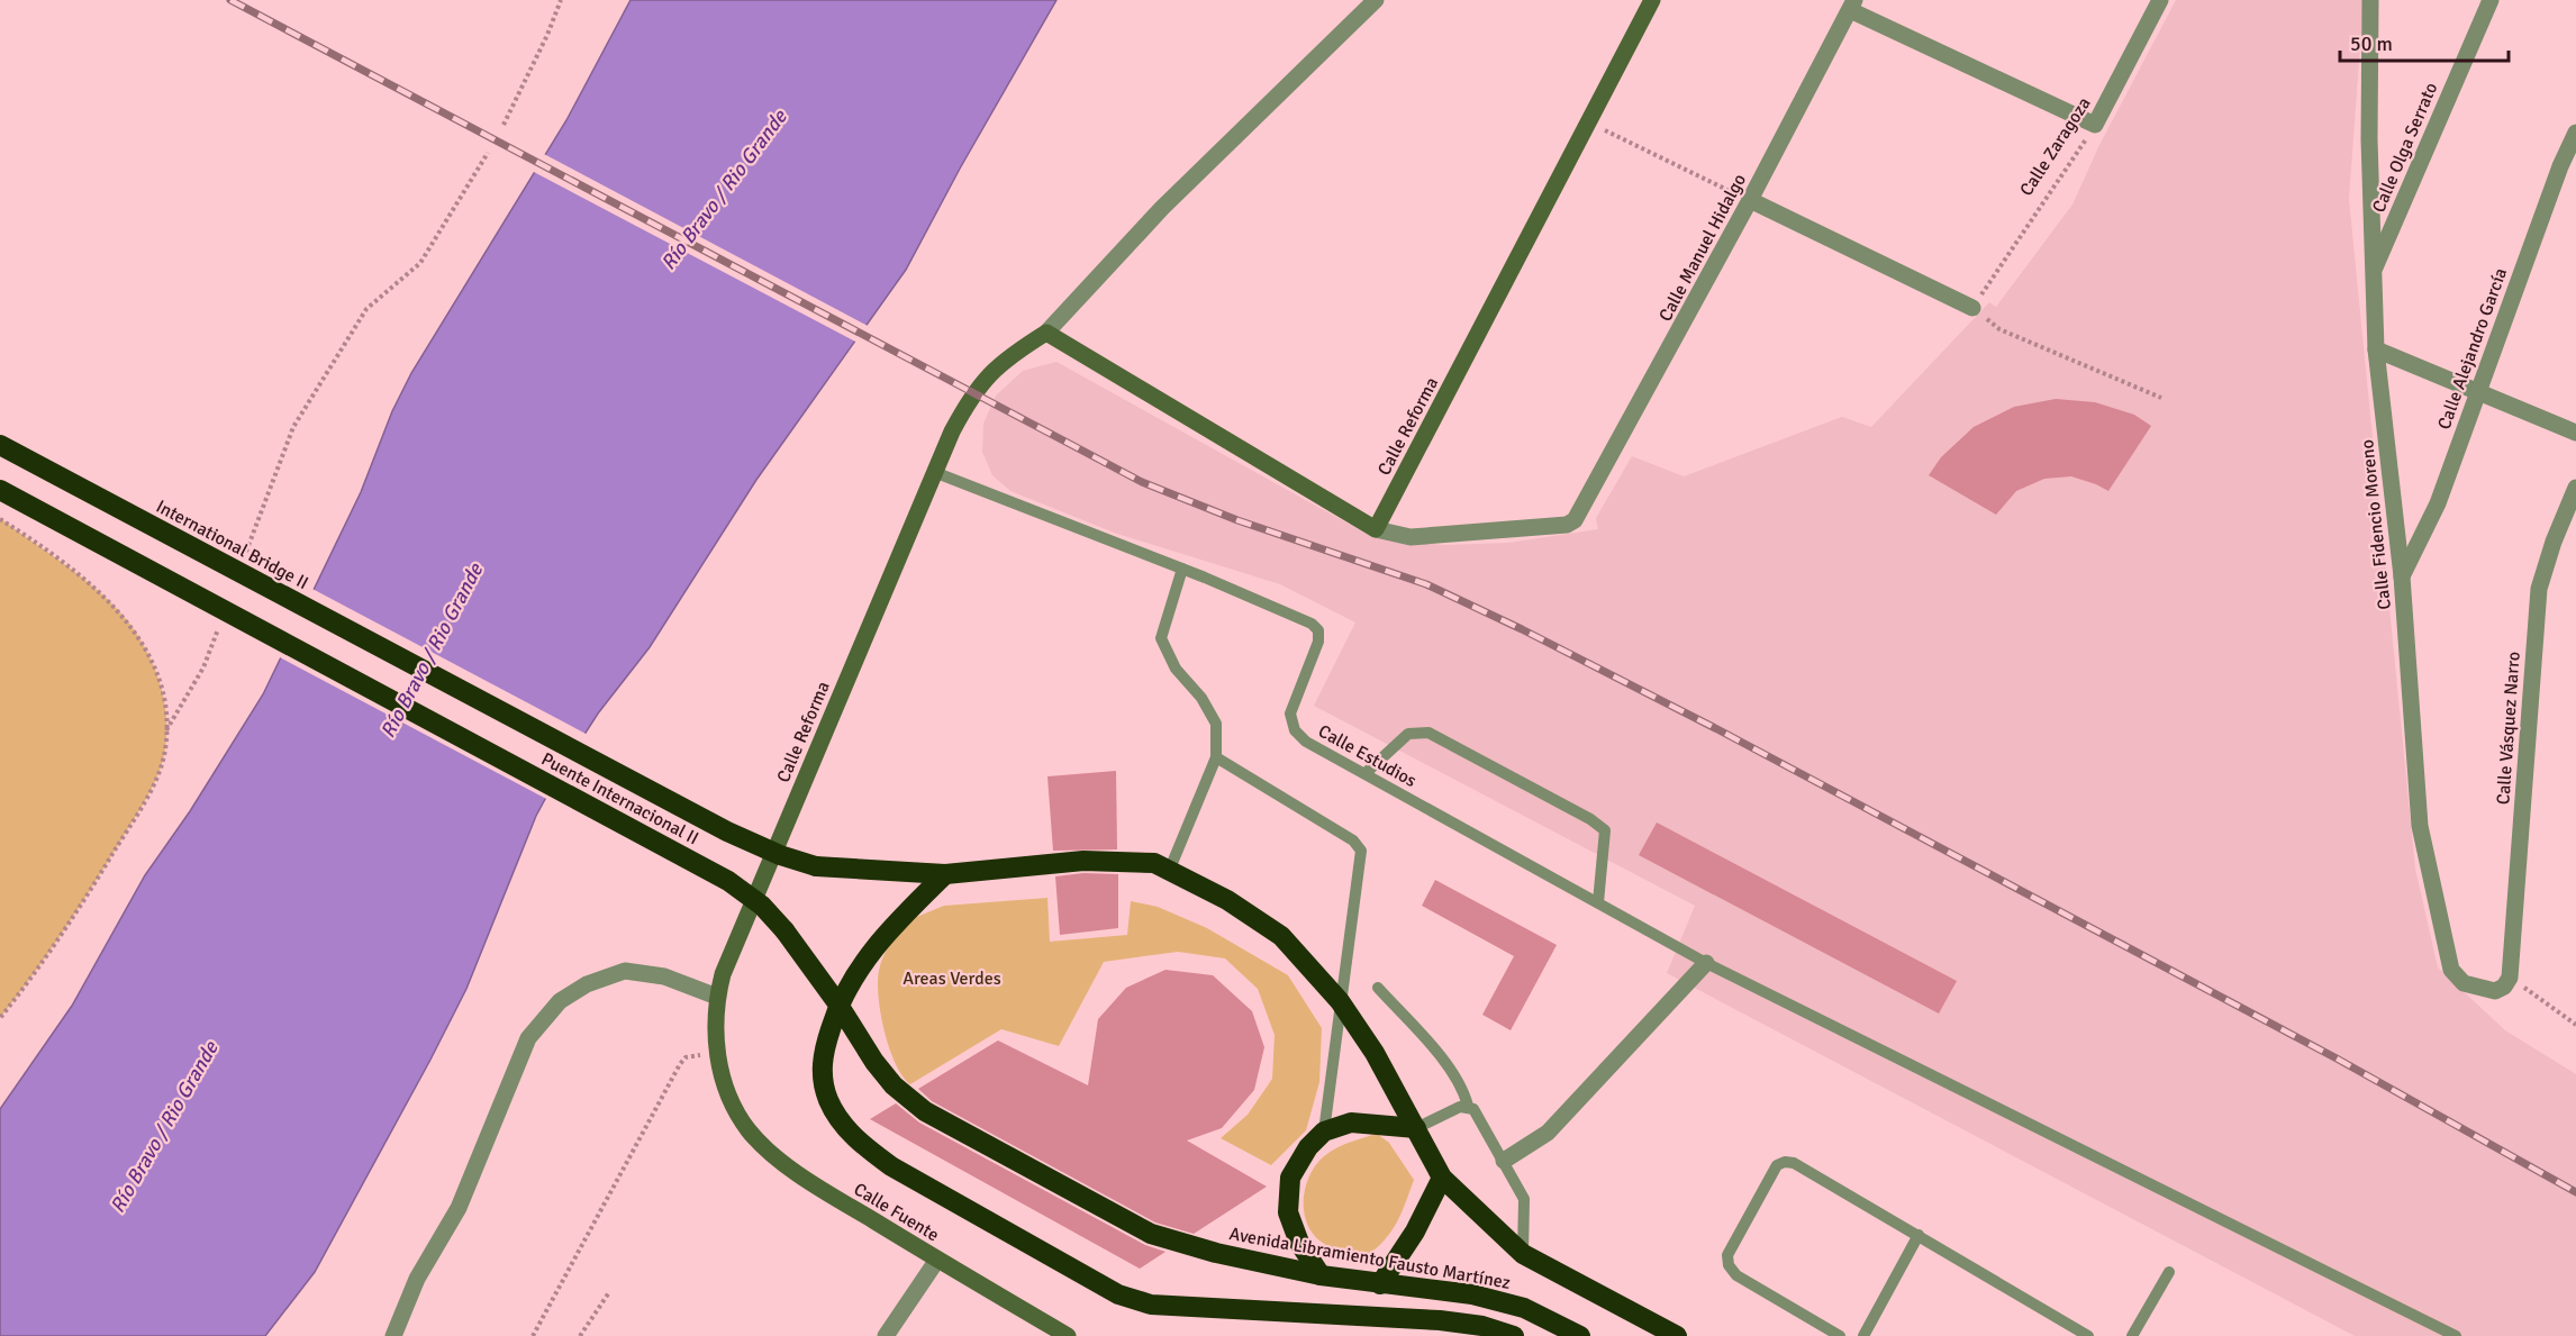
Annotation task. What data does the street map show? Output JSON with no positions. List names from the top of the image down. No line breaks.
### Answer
{"streets":{"highway":["International Bridge II","Puente Internacional II","Avenida Libramiento Fausto Martínez"],"street":["Calle Zaragoza","Calle Olga Serrato","Calle Manuel Hidalgo","Calle Alejandro García","Calle Reforma","Calle Fidencio Moreno","Calle Vásquez Narro","Calle Fuente"],"lane":["Calle Estudios"]},"crossings":[["Calle Olga Serrato","Calle Fidencio Moreno"],["Calle Manuel Hidalgo","Calle Reforma"],["Calle Alejandro García","Calle Fidencio Moreno"],["Calle Reforma","Calle Estudios"],["Calle Reforma","Calle Fuente"],["Calle Fidencio Moreno","Calle Vásquez Narro"],["International Bridge II","Puente Internacional II"],["Puente Internacional II","Avenida Libramiento Fausto Martínez"]],"water":["Río Bravo / Rio Grande"],"parks":["Areas Verdes"],"scale_bar":"50 m"}
